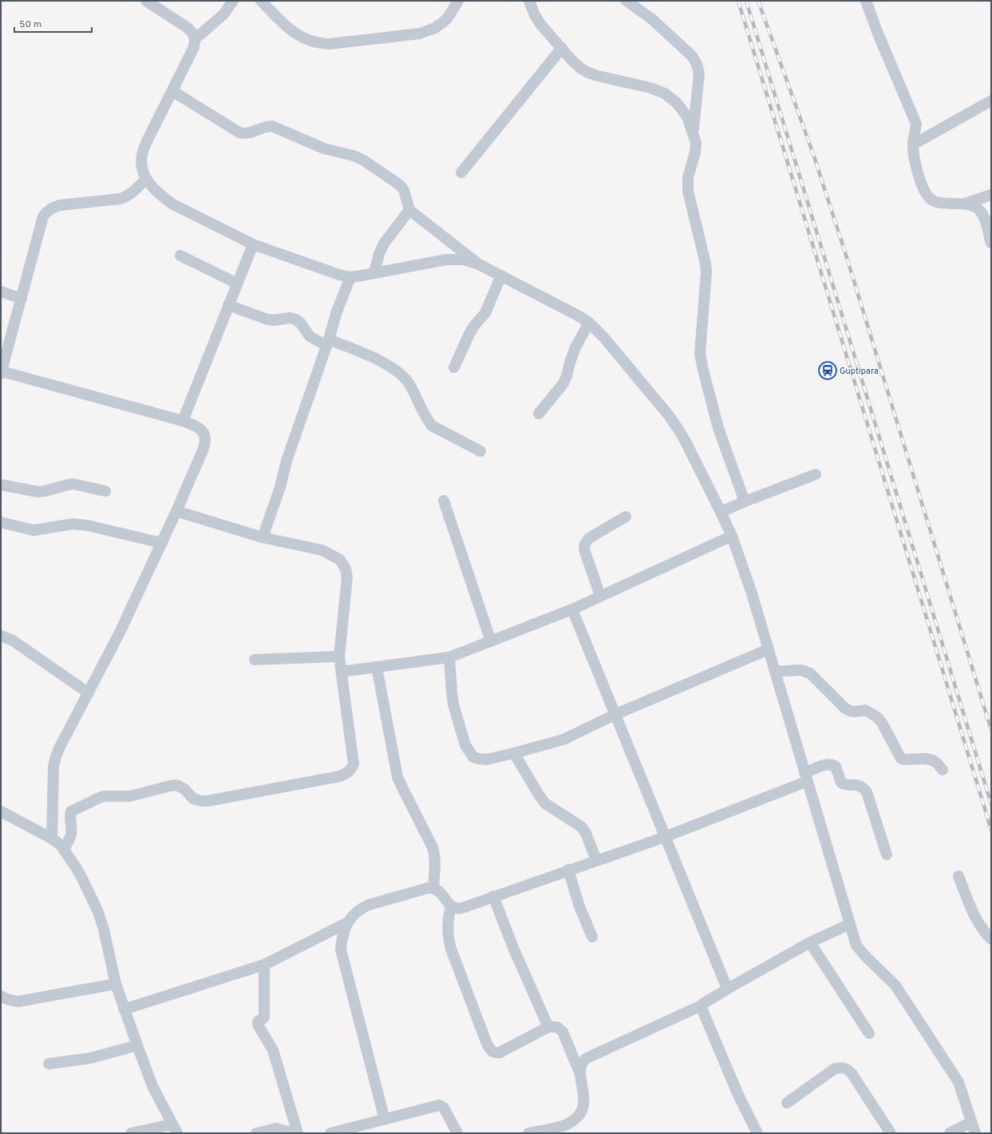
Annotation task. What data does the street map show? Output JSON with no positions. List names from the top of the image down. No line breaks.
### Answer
{"places":{"station":["Guptipara"]},"scale_bar":"50 m"}
